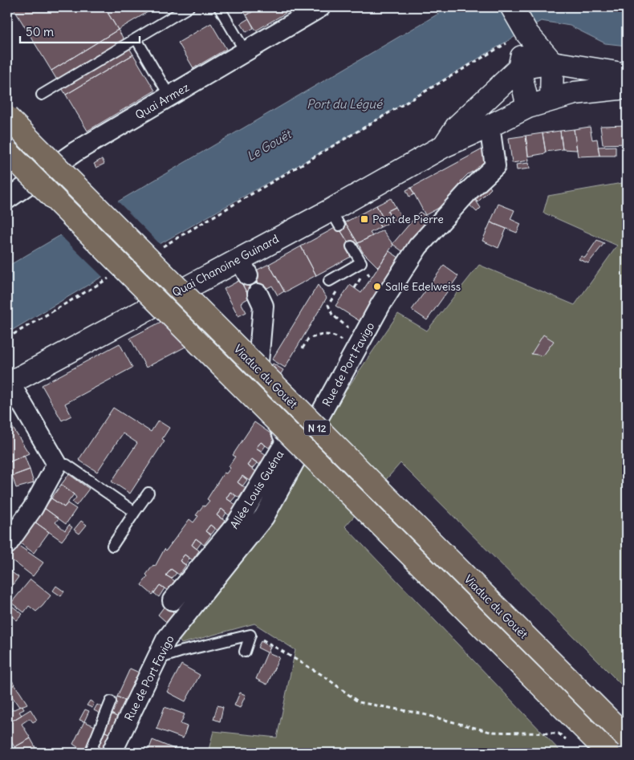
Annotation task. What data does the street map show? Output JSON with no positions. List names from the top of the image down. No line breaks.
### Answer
{"streets":{"highway":["Viaduc du Gouët","N 12"],"street":["Quai Armez","Quai Chanoine Guinard","Rue de Port Favigo","Allée Louis Guéna"]},"crossings":[["Quai Chanoine Guinard","Rue de Port Favigo"]],"water":["Port du Légué","Le Gouët"],"places":{"transit":["Pont de Pierre"],"other":["Salle Edelweiss"]},"scale_bar":"50 m"}
